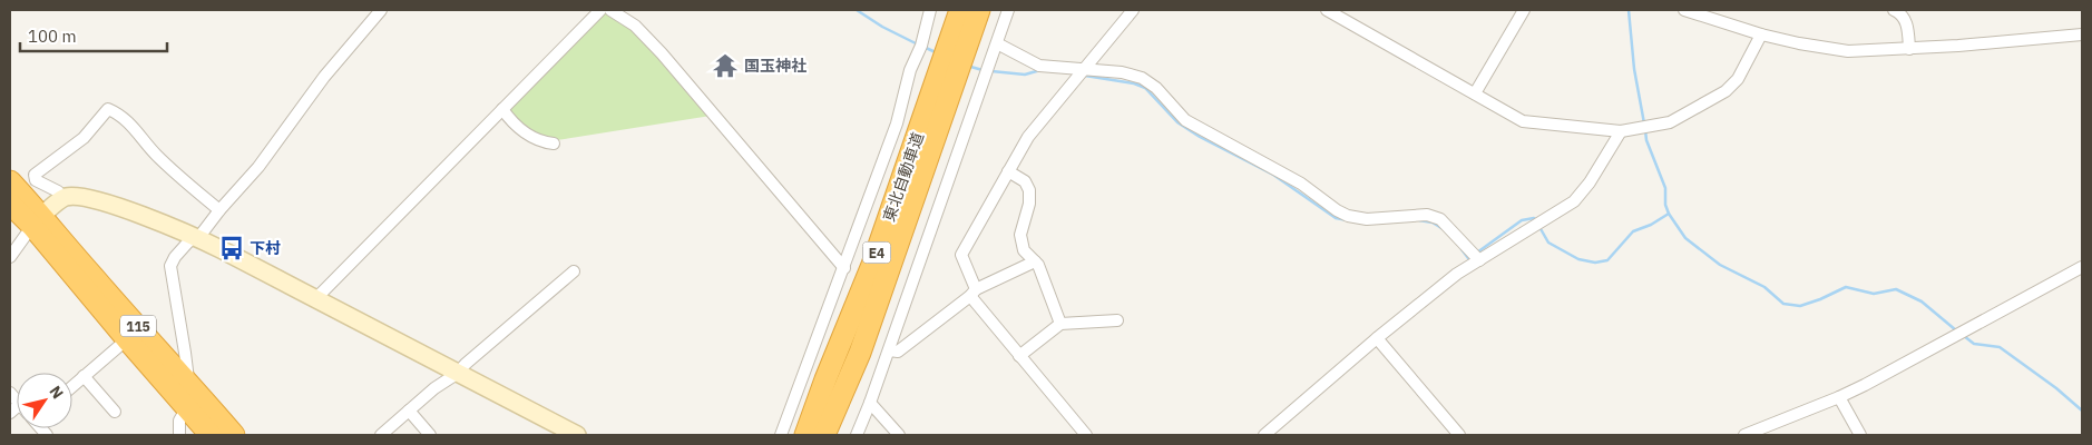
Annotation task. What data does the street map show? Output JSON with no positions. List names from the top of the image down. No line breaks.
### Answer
{"streets":{"highway":["東北自動車道","E4","115"]},"places":{"temple":["国玉神社"],"bus stop":["下村"]},"scale_bar":"100 m","north":"top right"}
